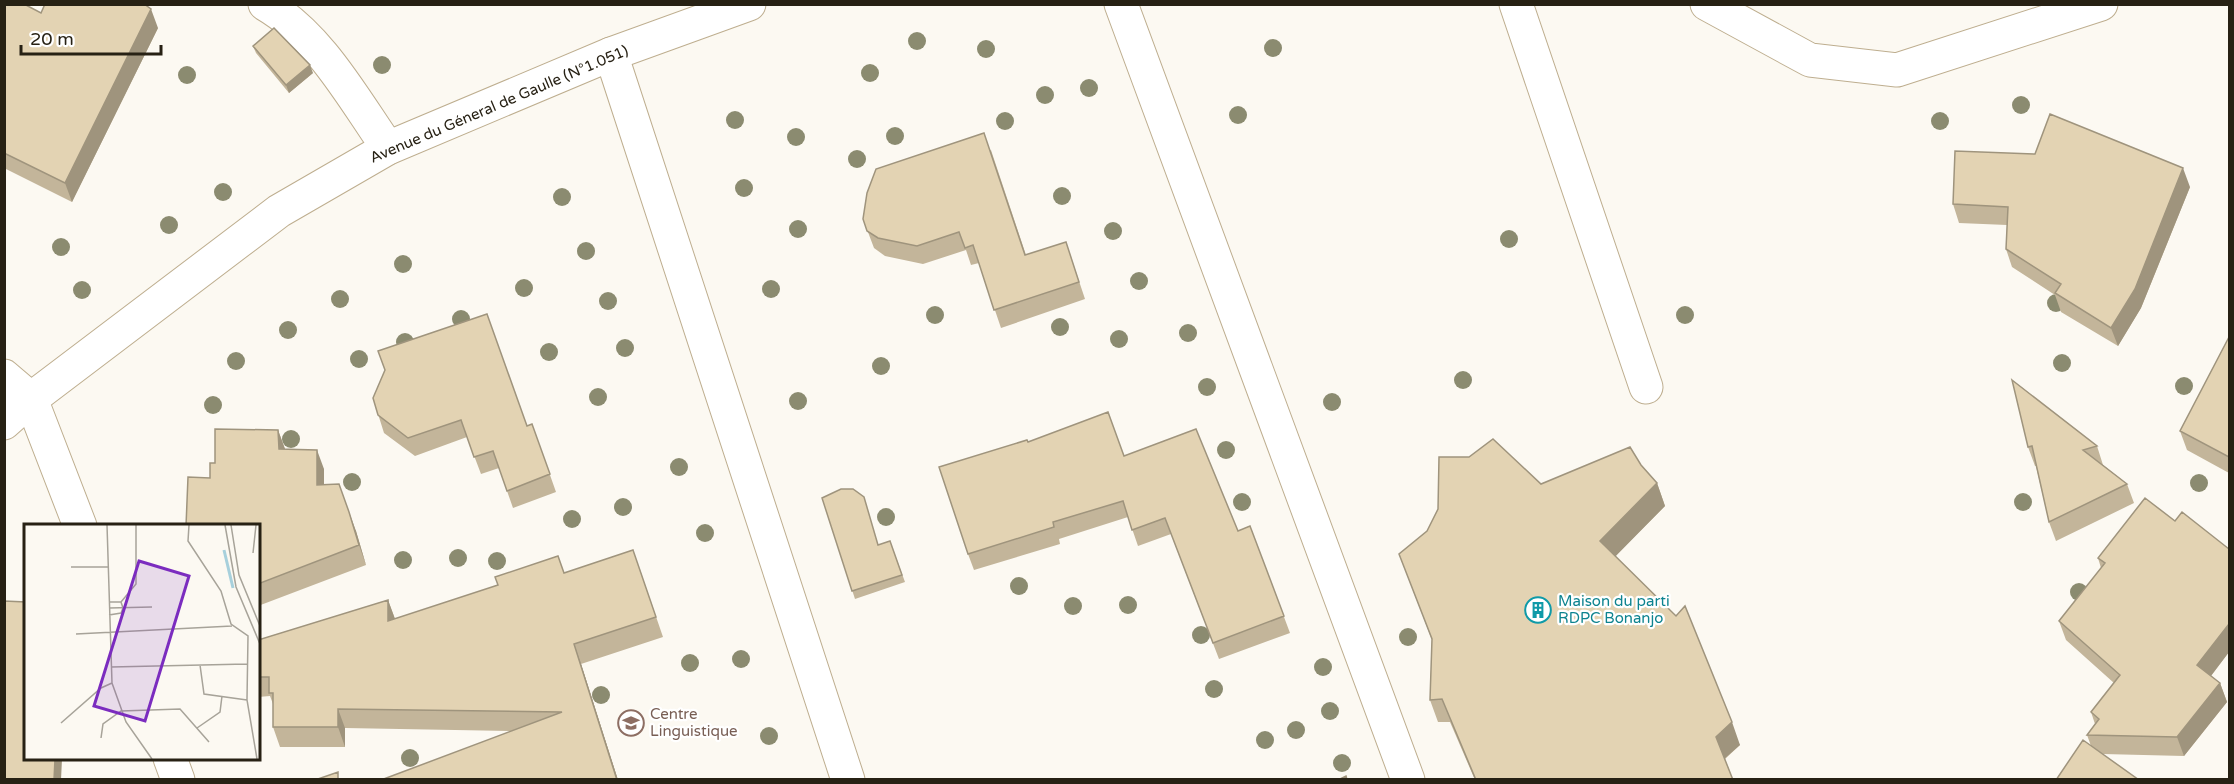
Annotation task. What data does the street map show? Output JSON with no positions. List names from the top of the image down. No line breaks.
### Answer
{"streets":{"street":["Avenue du Géneral de Gaulle (N°1.051)"]},"places":{"building":["Maison du parti RDPC Bonanjo"],"school or university":["Centre Linguistique"]},"scale_bar":"20 m"}
